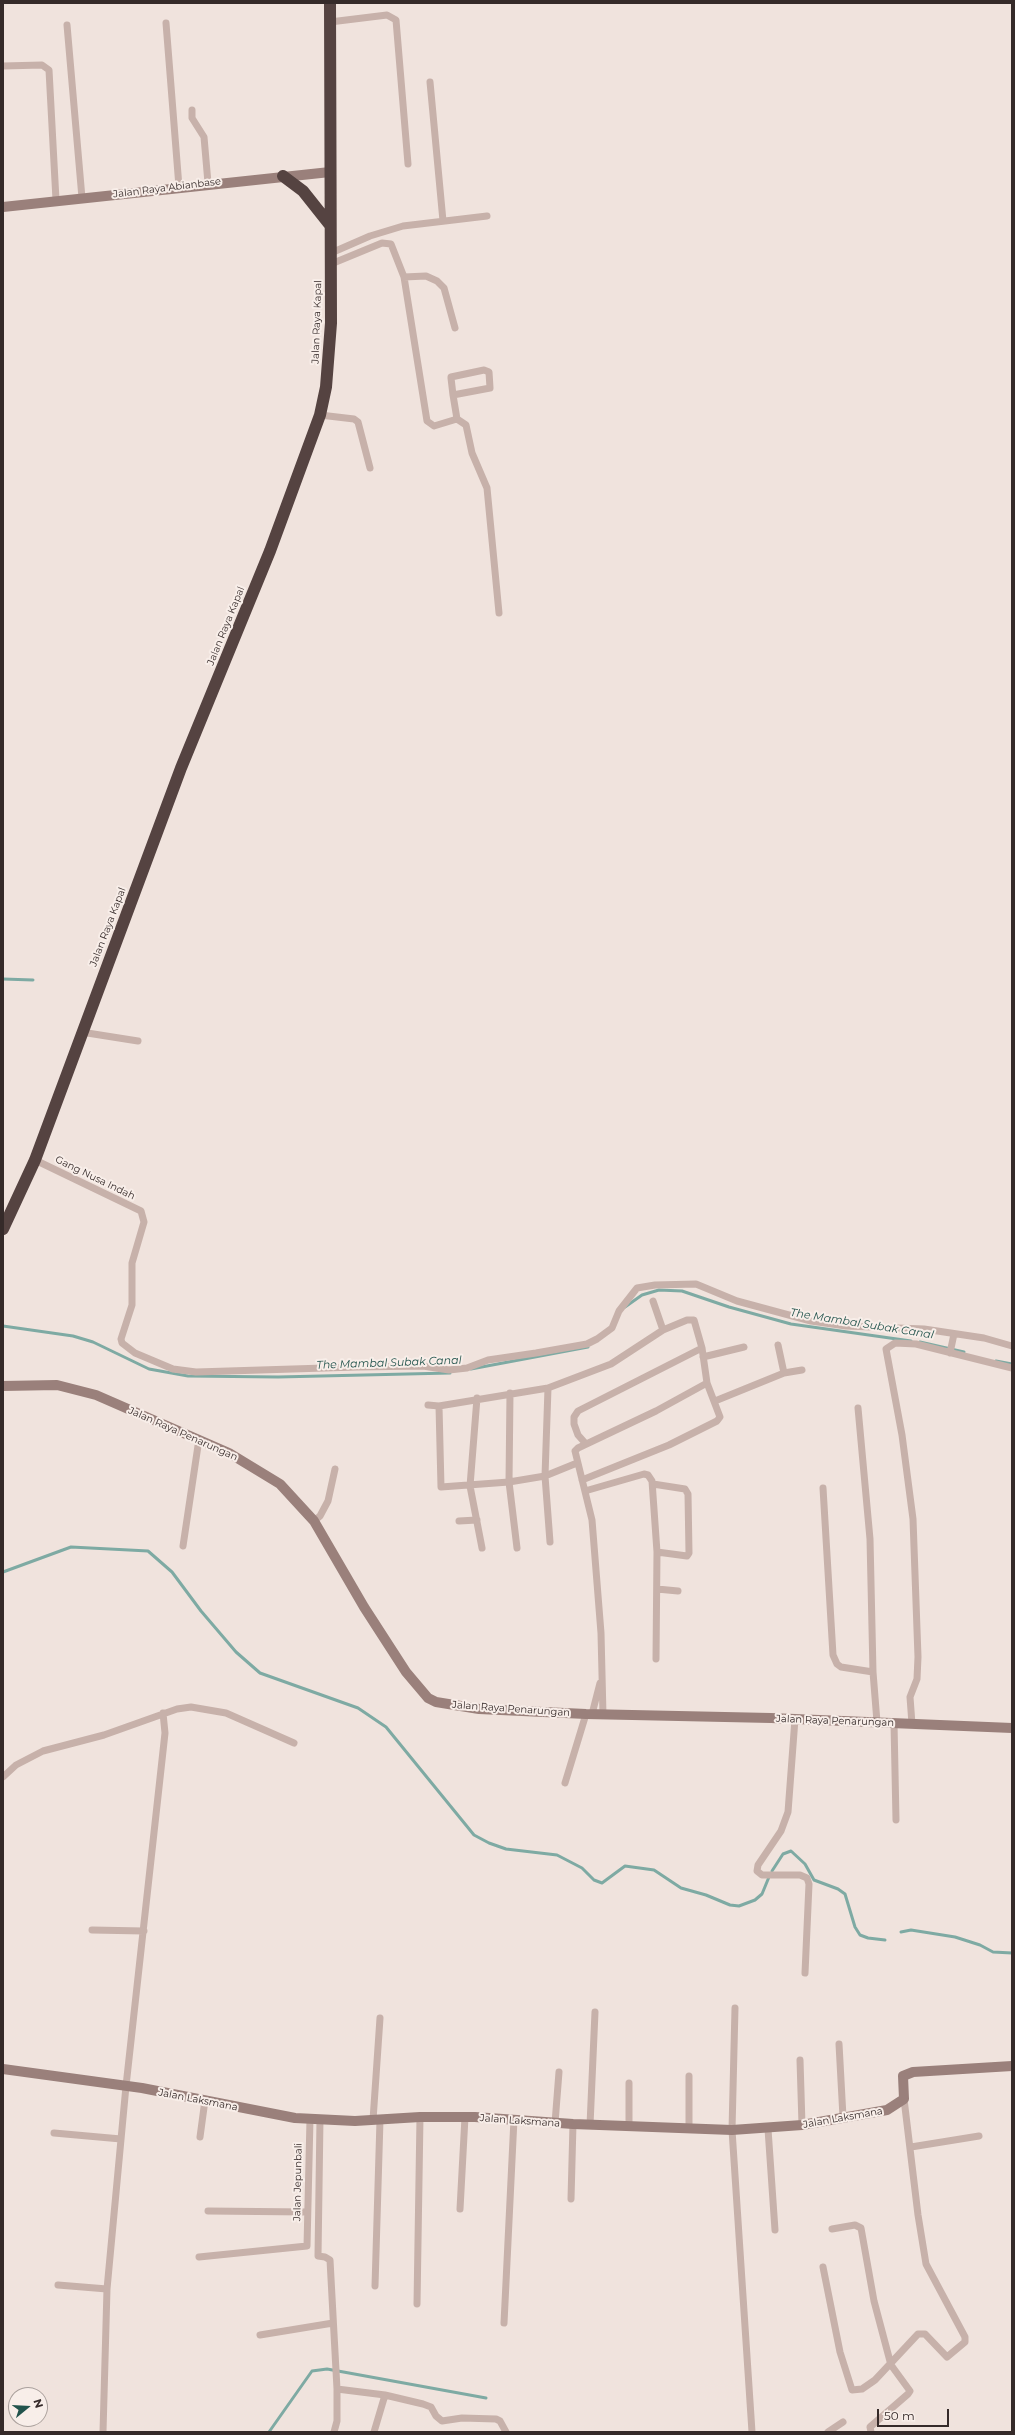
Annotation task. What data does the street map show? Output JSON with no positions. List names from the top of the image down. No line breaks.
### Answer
{"streets":{"highway":["Jalan Raya Kapal"],"main road":["Jalan Raya Abianbase","Jalan Raya Penarungan","Jalan Laksmana"],"street":["Gang Nusa Indah","Jalan Jepunbali"]},"crossings":[["Jalan Raya Abianbase","Jalan Raya Kapal"],["Jalan Raya Kapal","Gang Nusa Indah"],["Jalan Laksmana","Jalan Jepunbali"]],"water":["The Mambal Subak Canal"],"scale_bar":"50 m","north":"right"}
